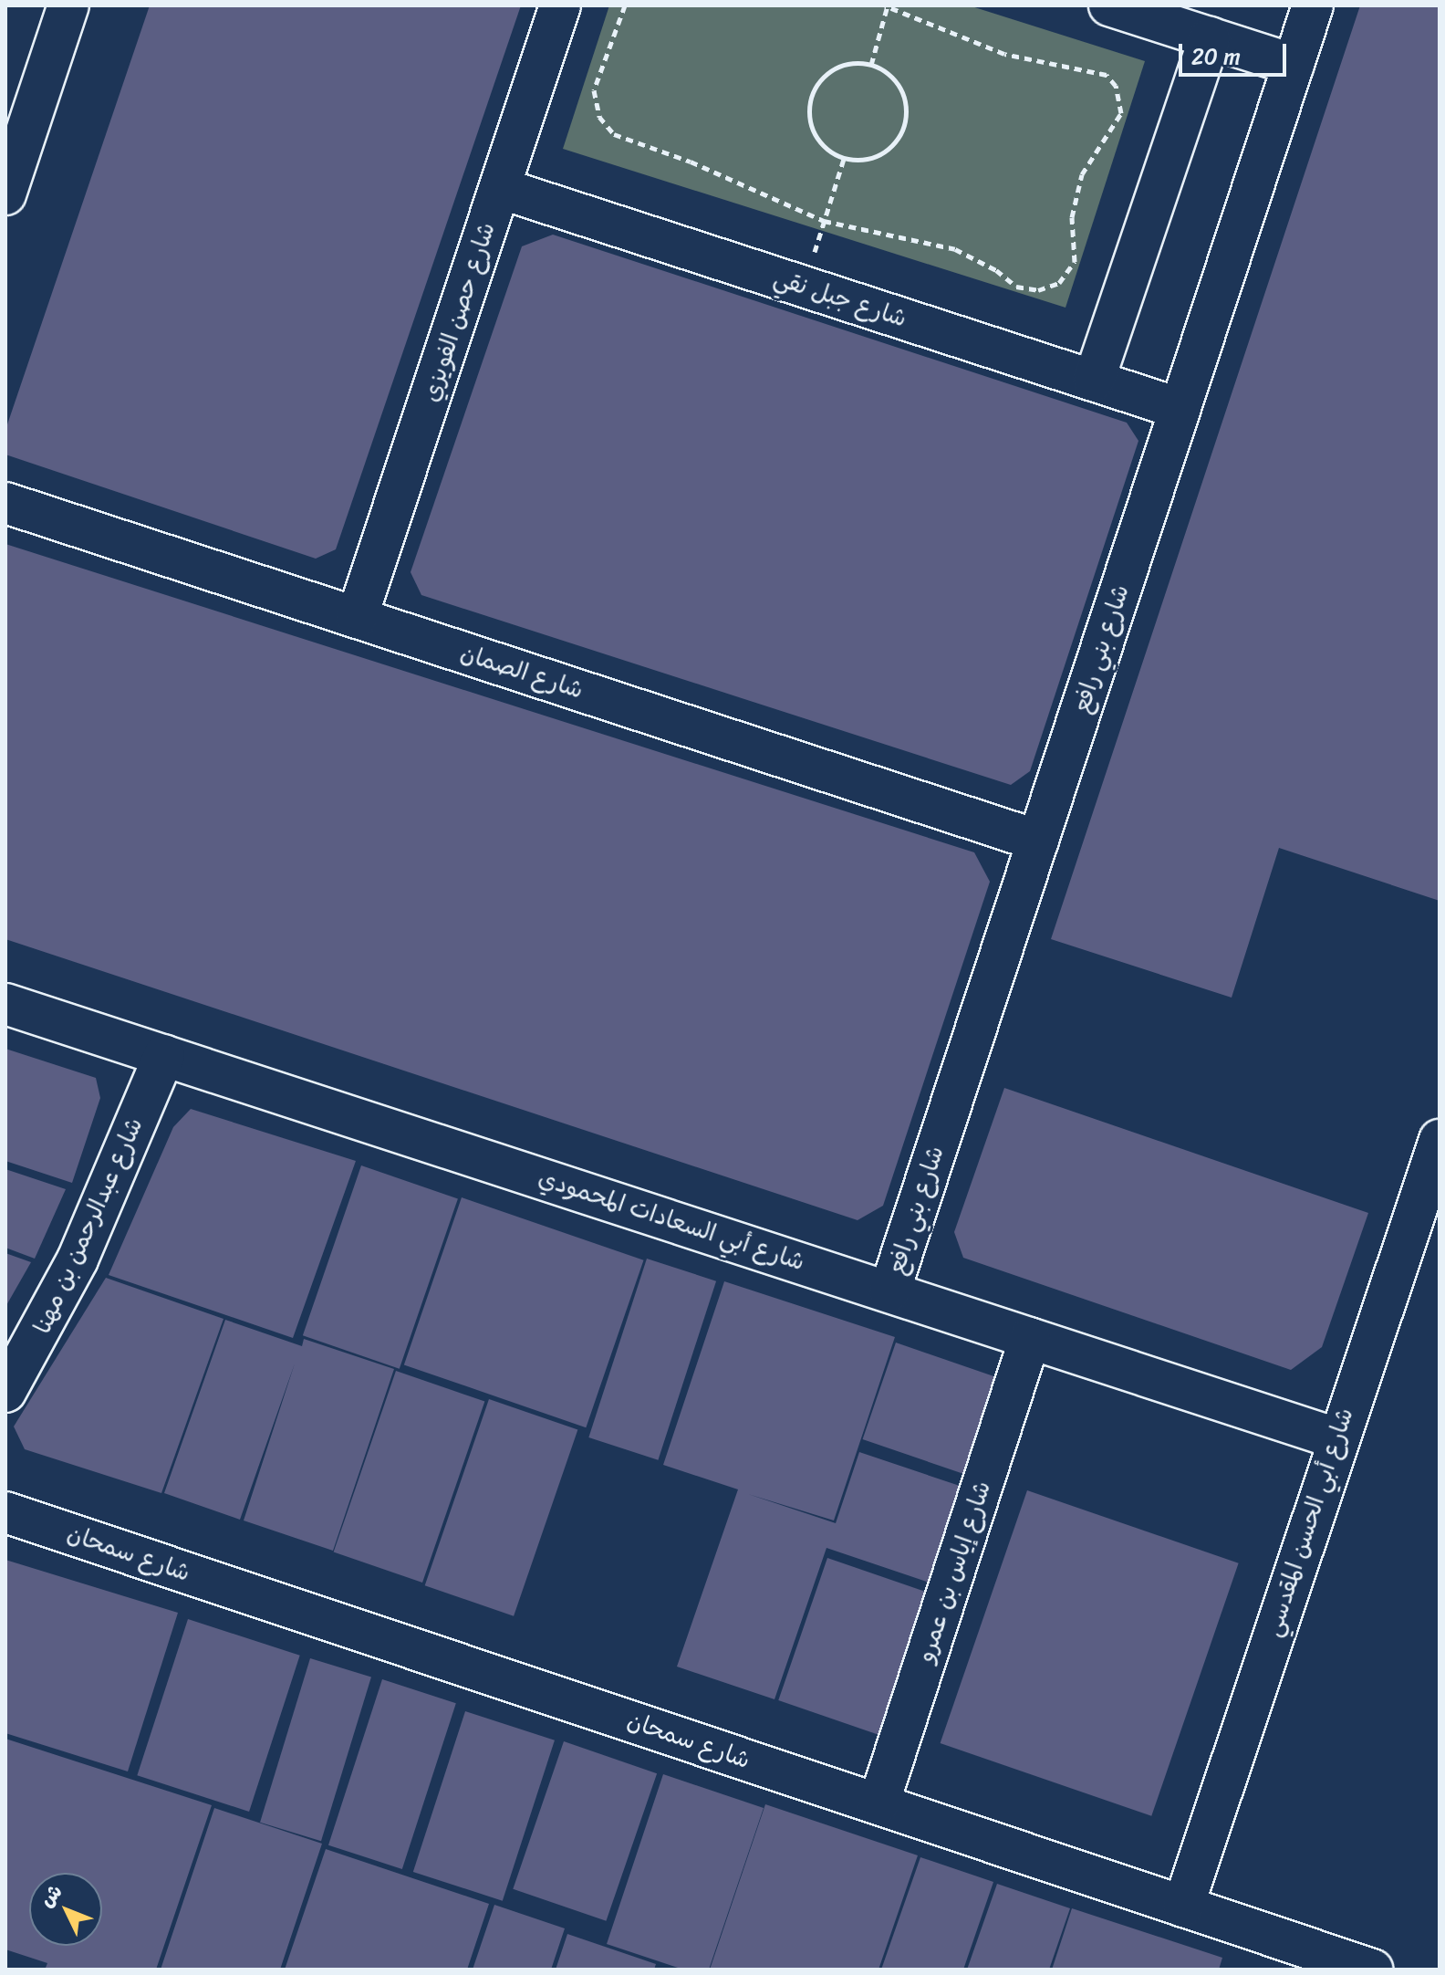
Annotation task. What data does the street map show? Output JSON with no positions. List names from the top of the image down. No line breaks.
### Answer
{"streets":{"street":["شارع جبل نقي","شارع حصن الفويزي","شارع بني رافع","شارع الصمان","شارع أبي السعادات المحمودي","شارع عبدالرحمن بن مهنا","شارع أبي الحسن المقدسي","شارع سمحان","شارع إياس بن عمرو"]},"crossings":[["شارع جبل نقي","شارع حصن الفويزي"],["شارع جبل نقي","شارع بني رافع"],["شارع حصن الفويزي","شارع الصمان"],["شارع بني رافع","شارع الصمان"],["شارع بني رافع","شارع أبي السعادات المحمودي"],["شارع أبي السعادات المحمودي","شارع عبدالرحمن بن مهنا"],["شارع أبي السعادات المحمودي","شارع أبي الحسن المقدسي"],["شارع أبي السعادات المحمودي","شارع إياس بن عمرو"],["شارع أبي الحسن المقدسي","شارع سمحان"],["شارع سمحان","شارع إياس بن عمرو"]],"scale_bar":"20 m","north":"top left"}
